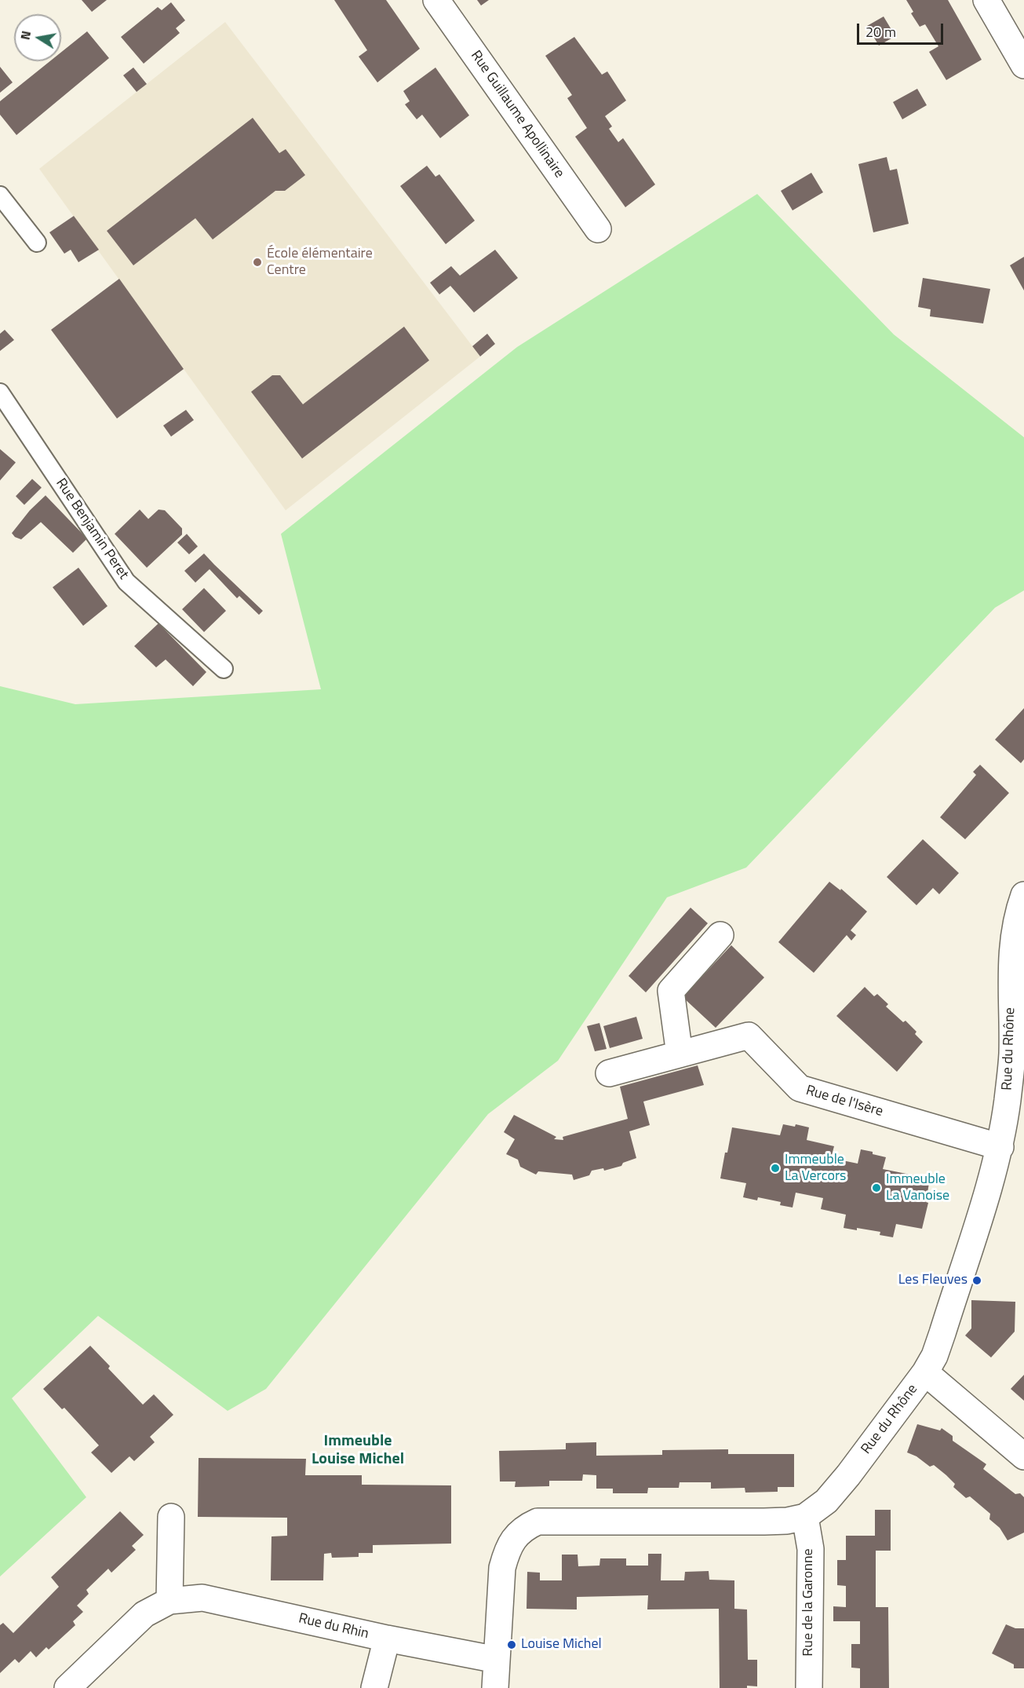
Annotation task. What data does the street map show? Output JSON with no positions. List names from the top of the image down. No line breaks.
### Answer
{"streets":{"street":["Rue Guillaume Apollinaire","Rue du Rhône","Rue de l'Isère","Rue de la Garonne","Rue du Rhin"],"lane":["Rue Benjamin Peret"]},"crossings":[["Rue du Rhône","Rue de l'Isère"],["Rue du Rhône","Rue de la Garonne"],["Rue du Rhône","Rue du Rhin"]],"districts":["Immeuble Louise Michel"],"places":["École élémentaire Centre","Immeuble La Vercors","Immeuble La Vanoise","Les Fleuves","Louise Michel"],"scale_bar":"20 m","north":"left"}
